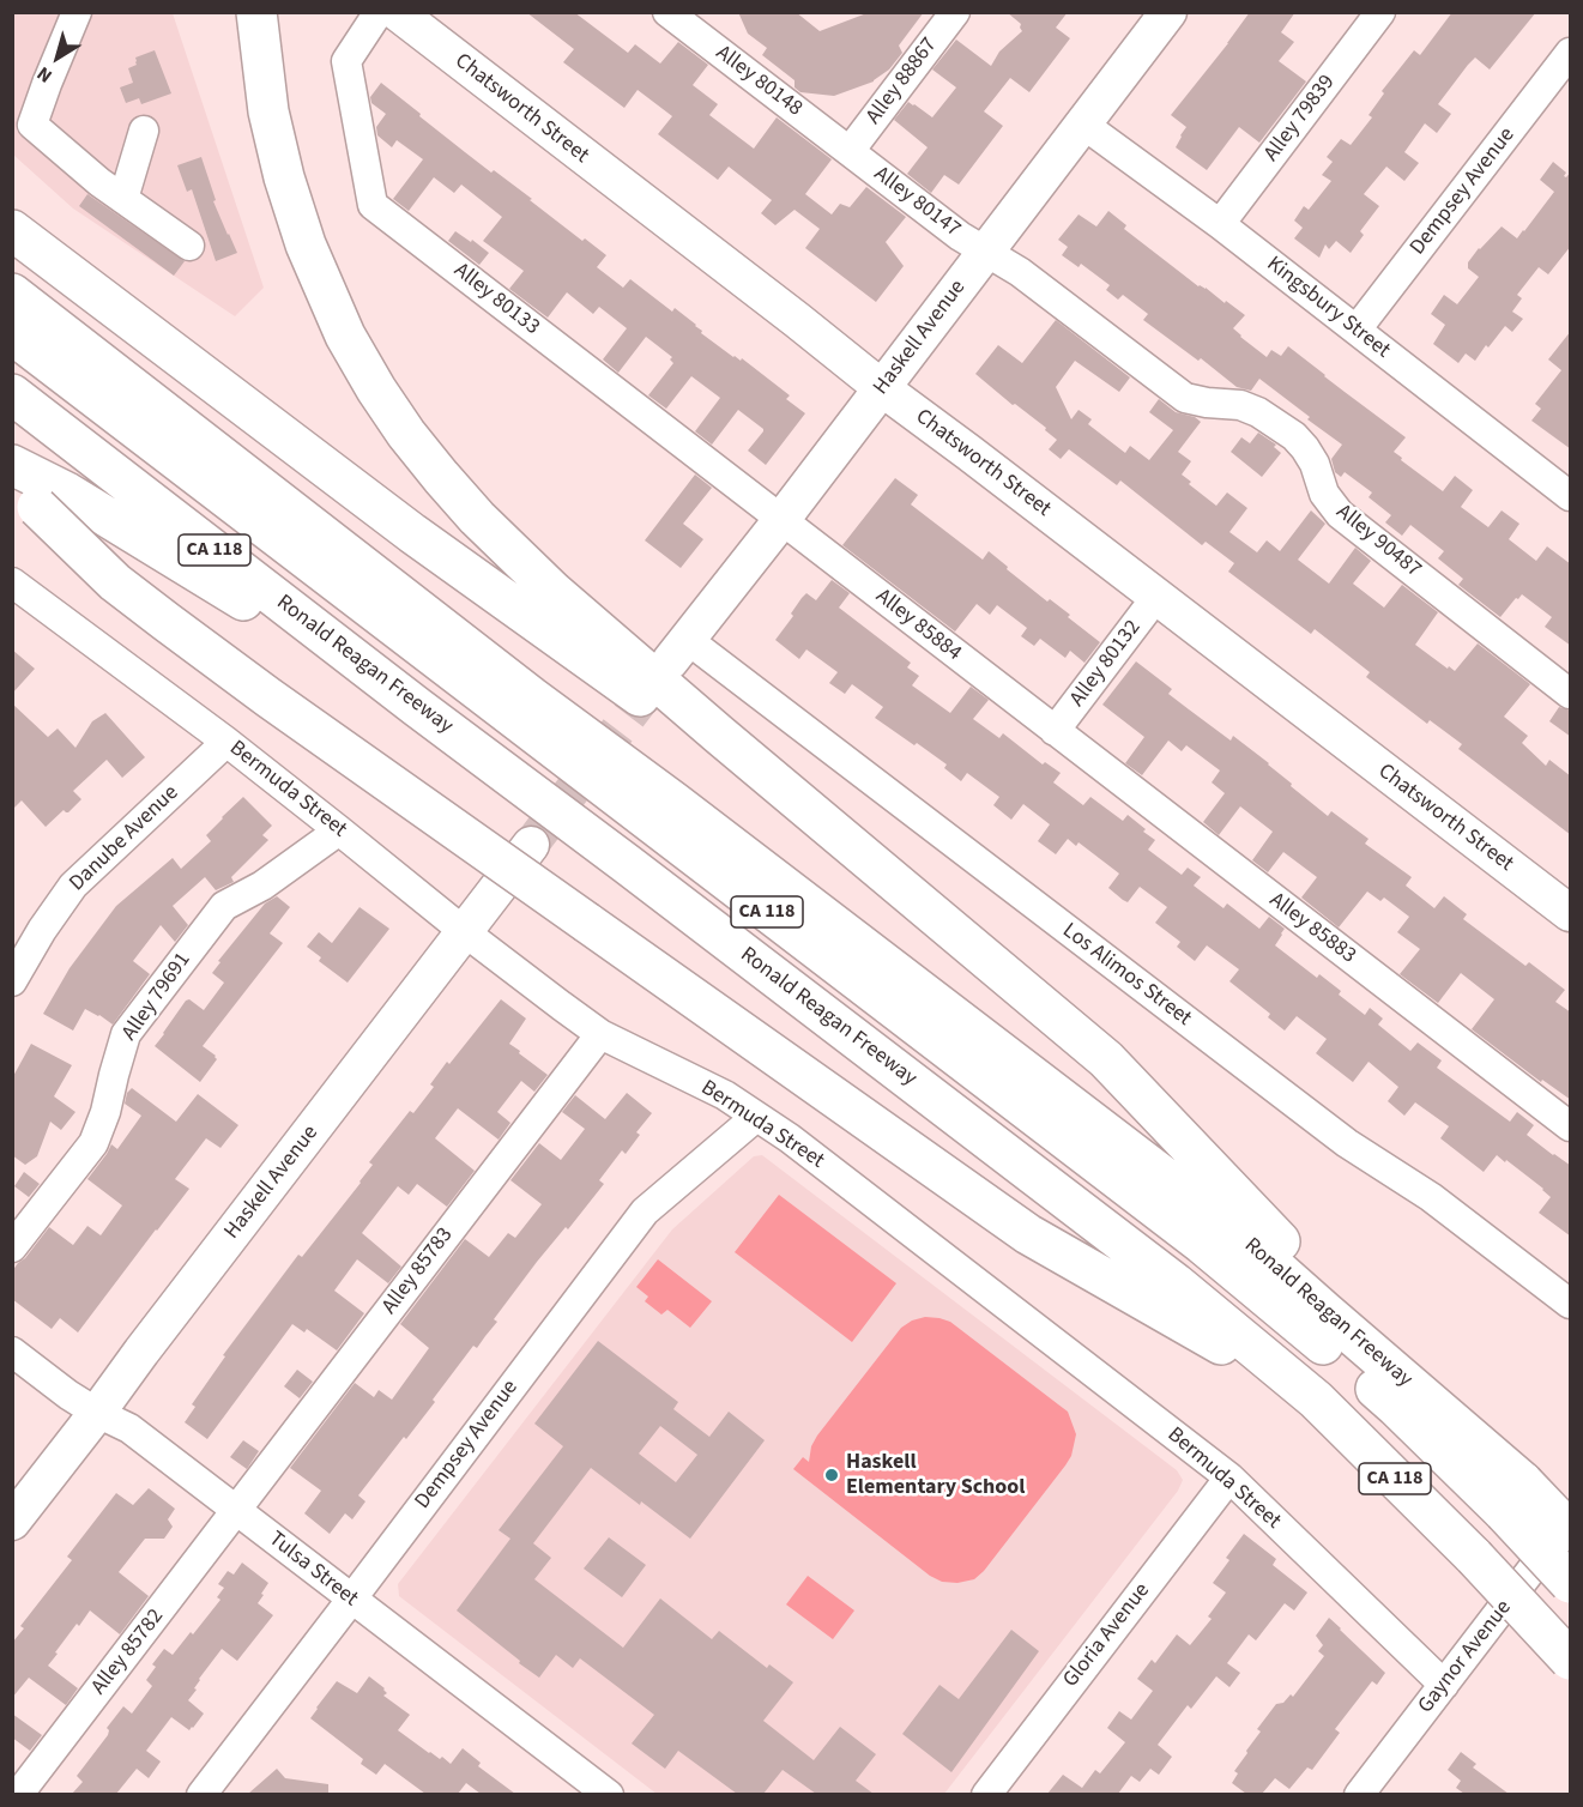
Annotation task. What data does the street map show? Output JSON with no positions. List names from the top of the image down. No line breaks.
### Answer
{"streets":{"highway":["CA 118","Ronald Reagan Freeway"],"main road":["Chatsworth Street","Haskell Avenue"],"street":["Alley 80148","Alley 88867","Alley 79839","Dempsey Avenue","Alley 80147","Alley 80133","Kingsbury Street","Alley 90487","Alley 85884","Alley 80132","Bermuda Street","Danube Avenue","Alley 85883","Los Alimos Street","Alley 79691","Alley 85783","Tulsa Street","Gloria Avenue","Alley 85782","Gaynor Avenue"]},"crossings":[["Alley 80148","Alley 88867"],["Alley 80148","Alley 80147"],["Alley 88867","Alley 80147"],["Chatsworth Street","Haskell Avenue"],["Chatsworth Street","Alley 80132"],["Alley 79839","Kingsbury Street"],["Dempsey Avenue","Kingsbury Street"],["Dempsey Avenue","Bermuda Street"],["Dempsey Avenue","Tulsa Street"],["Alley 80147","Haskell Avenue"],["Alley 80147","Alley 90487"],["Alley 80133","Haskell Avenue"],["Alley 80133","Alley 85884"],["Kingsbury Street","Haskell Avenue"],["Haskell Avenue","Alley 90487"],["Haskell Avenue","Alley 85884"],["Haskell Avenue","Bermuda Street"],["Haskell Avenue","Los Alimos Street"],["Haskell Avenue","Tulsa Street"],["CA 118","Ronald Reagan Freeway"],["Alley 85884","Alley 80132"],["Alley 85884","Alley 85883"],["Alley 80132","Alley 85883"],["Bermuda Street","Danube Avenue"],["Bermuda Street","Alley 79691"],["Bermuda Street","Alley 85783"],["Bermuda Street","Gloria Avenue"],["Bermuda Street","Gaynor Avenue"],["Alley 85783","Tulsa Street"],["Alley 85783","Alley 85782"],["Tulsa Street","Alley 85782"]],"places":["Haskell Elementary School"],"north":"bottom left"}
